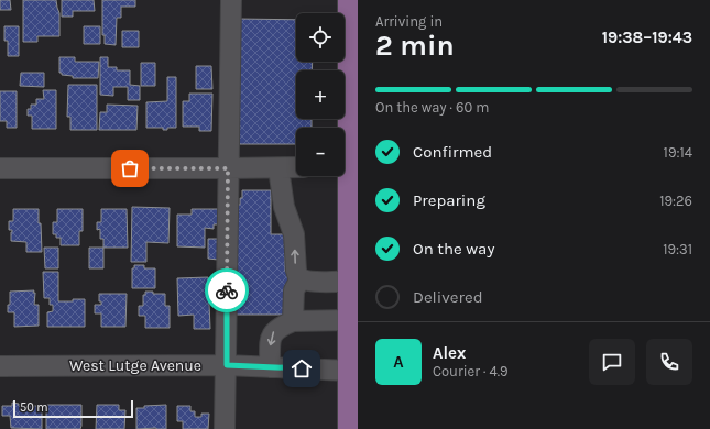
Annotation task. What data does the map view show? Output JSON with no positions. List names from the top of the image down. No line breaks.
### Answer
{"streets":{"street":["West Lutge Avenue"]},"scale_bar":"50 m","page":{"heading":["2 min","Arriving in","19:38–19:43"],"panel":["Alex","Courier · 4.9"],"map_buttons":["+","−"],"bar":"On the way · 60 m","list":[["Confirmed","19:14"],["Preparing","19:26"],["On the way","19:31"],"Delivered"],"round":"A","scale":"50 m"}}
